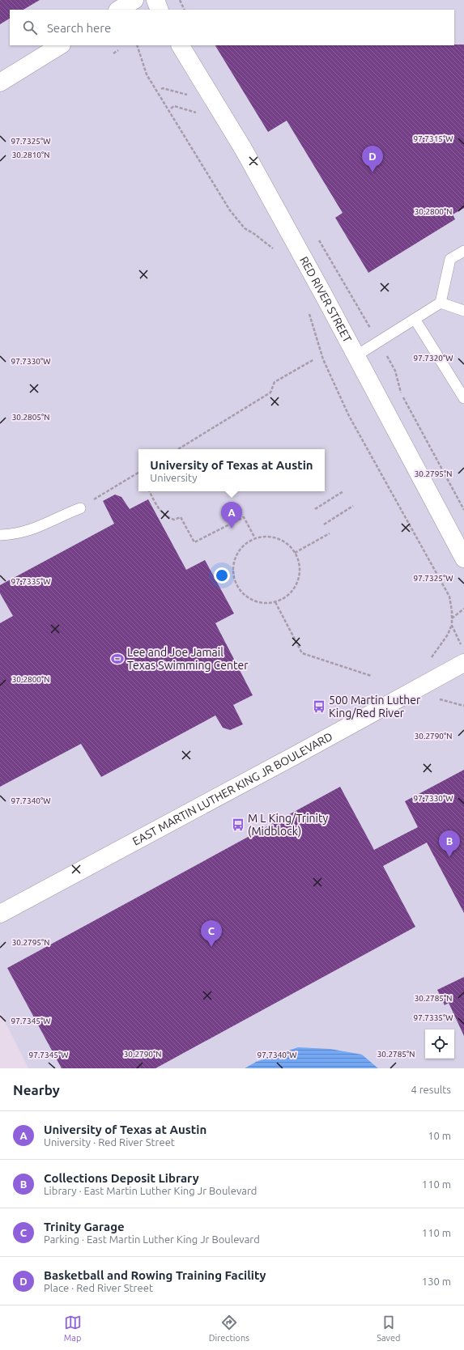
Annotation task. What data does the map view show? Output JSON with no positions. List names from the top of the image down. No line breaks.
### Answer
{"streets":{"street":["RED RIVER STREET","EAST MARTIN LUTHER KING JR BOULEVARD"]},"places":{"sports":["Lee and Joe Jamail Texas Swimming Center"],"bus stop":["500 Martin Luther King/Red River","M L King/Trinity (Midblock)"]},"page":{"search":"Search here","pins":["D","A","B","C"],"popup":["University of Texas at Austin","University"],"heading":["Nearby","4 results"],"list":[{"mark":"A","name":"University of Texas at Austin","note":"University · Red River Street","value":"10 m"},{"mark":"B","name":"Collections Deposit Library","note":"Library · East Martin Luther King Jr Boulevard","value":"110 m"},{"mark":"C","name":"Trinity Garage","note":"Parking · East Martin Luther King Jr Boulevard","value":"110 m"},{"mark":"D","name":"Basketball and Rowing Training Facility","note":"Place · Red River Street","value":"130 m"}],"nav":["Map","Directions","Saved"]},"coordinates":["97.7315°W","97.7325°W","30.2810°N","30.2800°N","97.7320°W","97.7330°W","30.2805°N","30.2795°N","97.7335°W","30.2790°N","97.7340°W","30.2785°N","97.7345°W"]}
